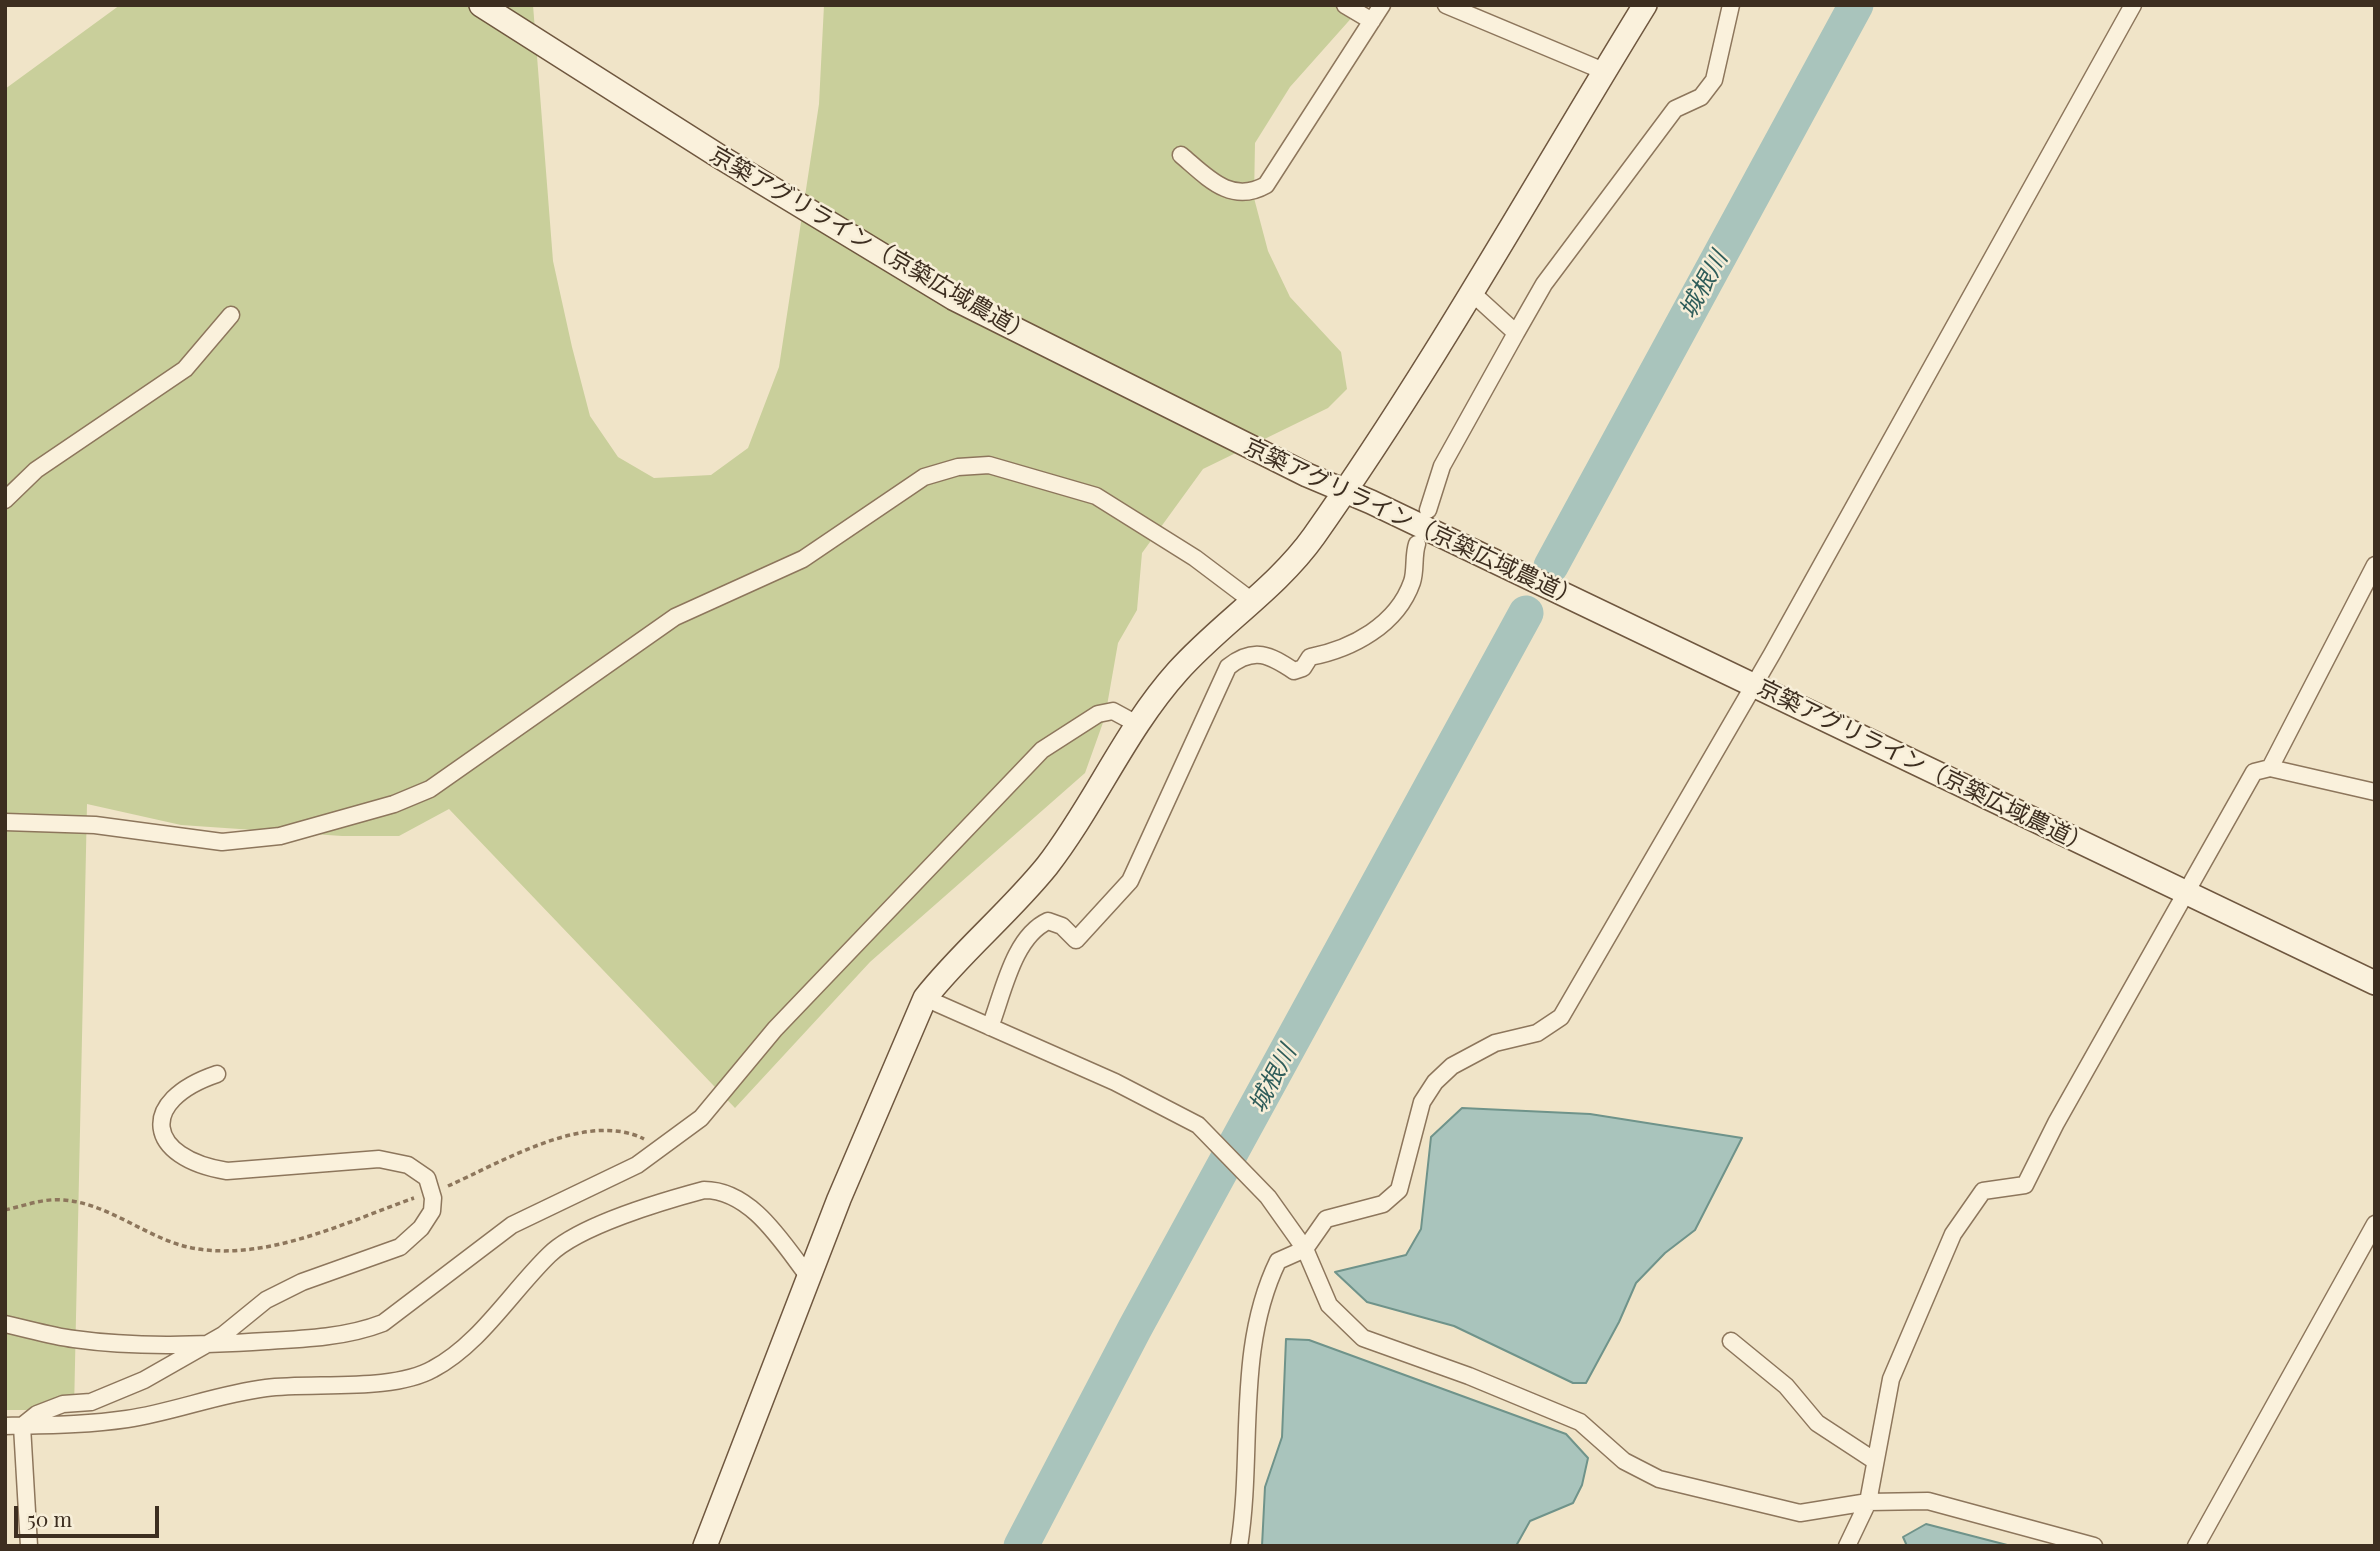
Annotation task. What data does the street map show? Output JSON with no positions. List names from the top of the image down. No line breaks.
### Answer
{"streets":{"street":["京築アグリライン（京築広域農道）"]},"water":["城根川"],"scale_bar":"50 m"}
